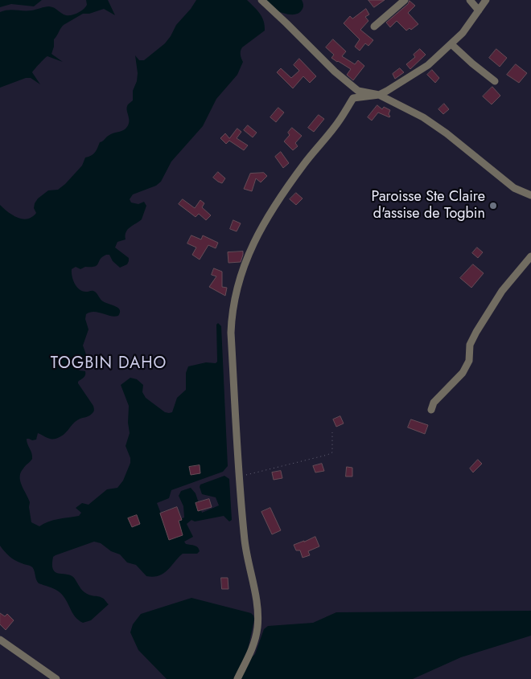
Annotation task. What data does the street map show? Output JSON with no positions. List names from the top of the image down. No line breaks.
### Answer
{"districts":["TOGBIN DAHO"],"places":["Paroisse Ste Claire d'assise de Togbin"]}
